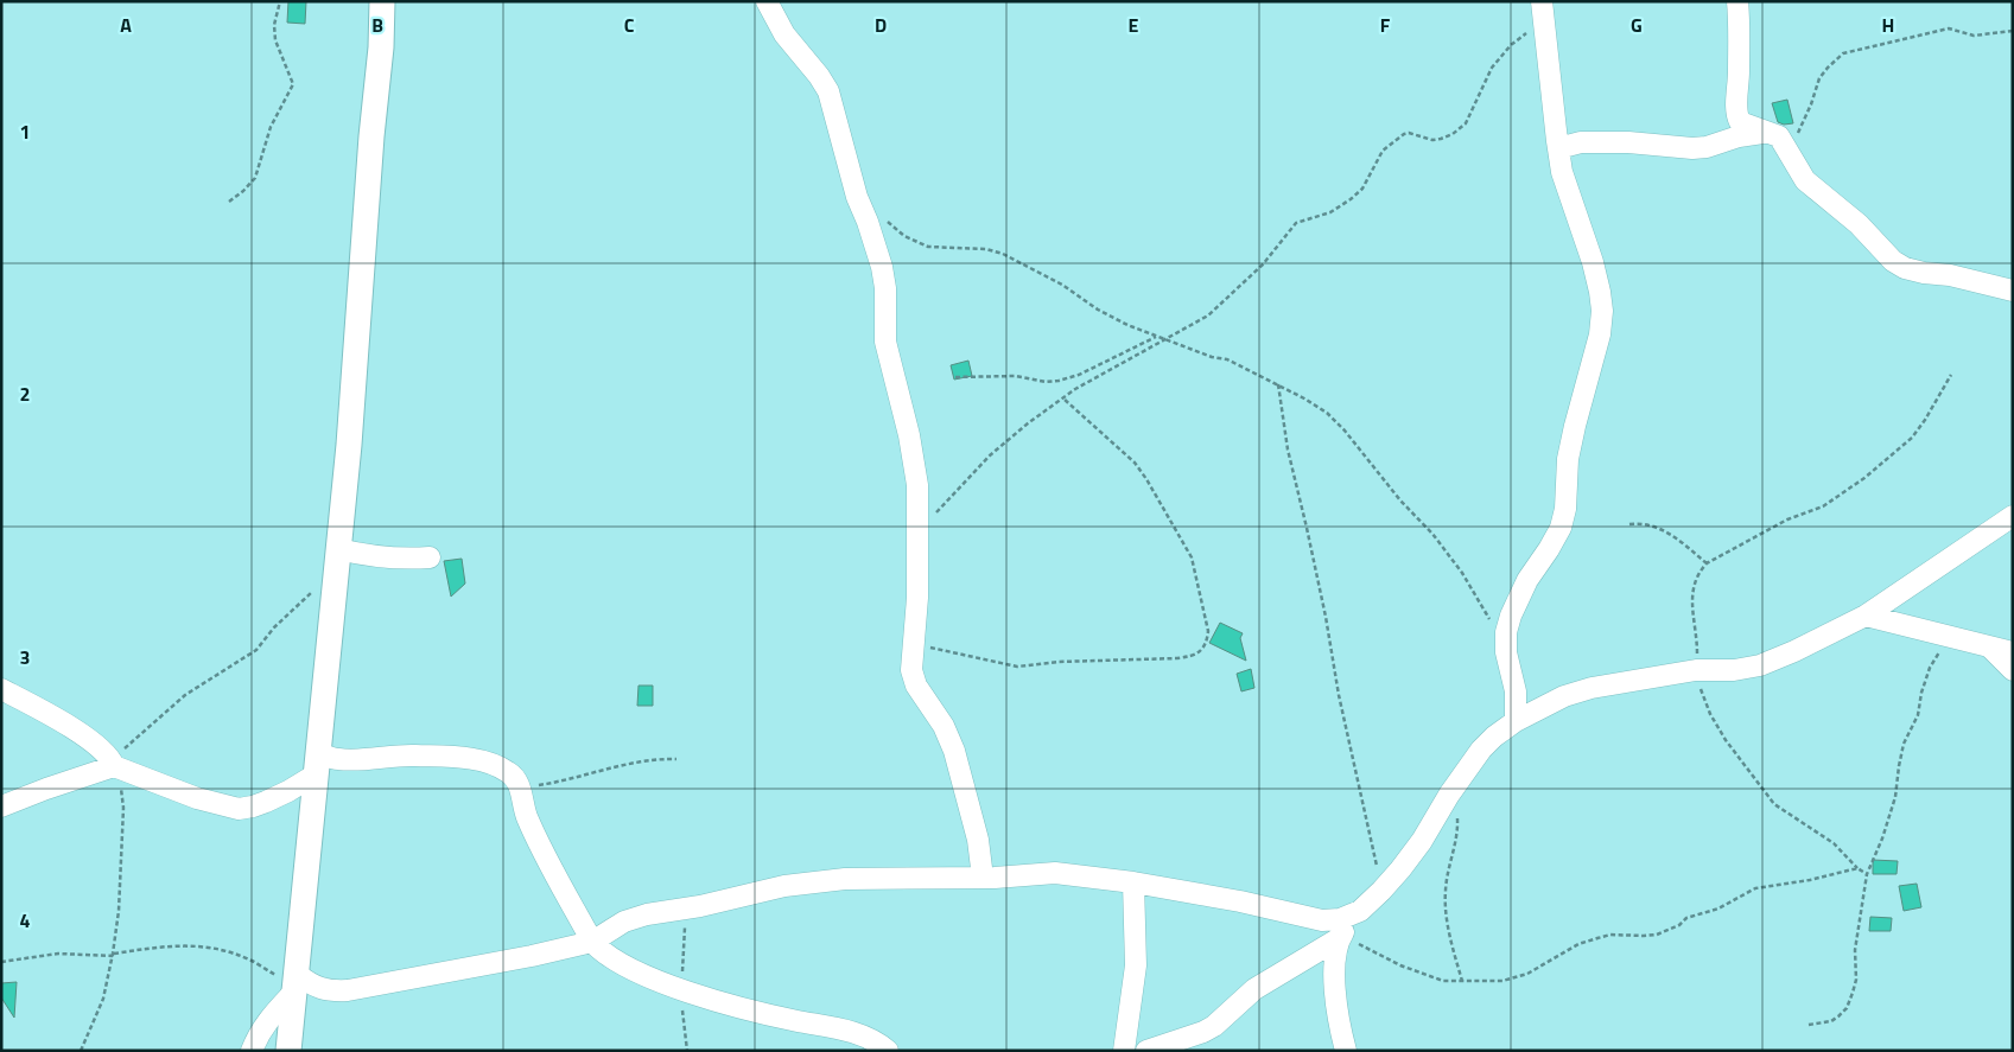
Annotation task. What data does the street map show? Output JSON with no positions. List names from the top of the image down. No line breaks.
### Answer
{"grid":{"columns":["A","B","C","D","E","F","G","H"],"rows":["1","2","3","4"]}}
